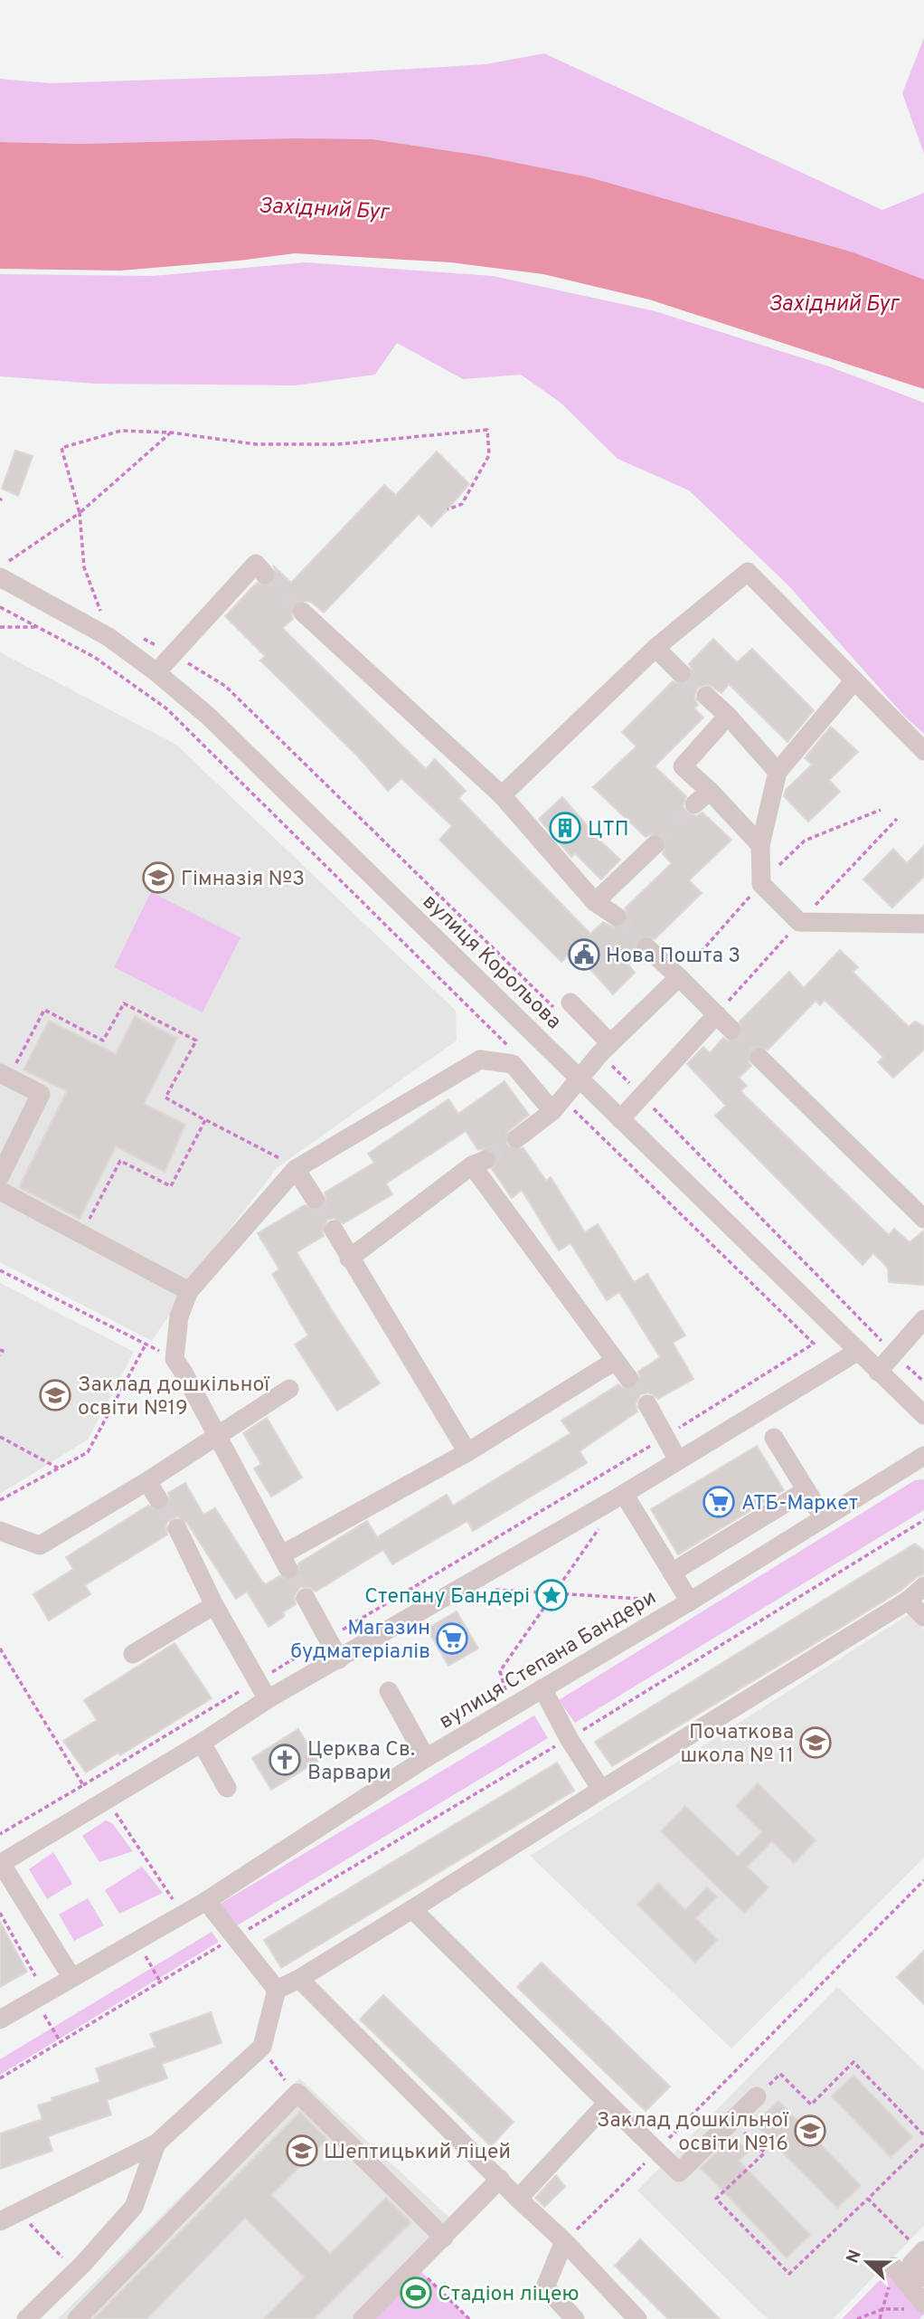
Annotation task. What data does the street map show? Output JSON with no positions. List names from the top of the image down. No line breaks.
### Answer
{"streets":{"street":["вулиця Корольова","вулиця Степана Бандери"]},"water":["Західний Буг"],"places":{"building":["ЦТП"],"school or university":["Гімназія №3","Заклад дошкільної освіти №19","Початкова школа № 11","Заклад дошкільної освіти №16","Шептицький ліцей"],"public building":["Нова Пошта 3"],"supermarket":["АТБ-Маркет","Магазин будматеріалів"],"place":["Степану Бандері"],"church":["Церква Св. Варвари"],"sports":["Стадіон ліцею"]},"north":"left"}
